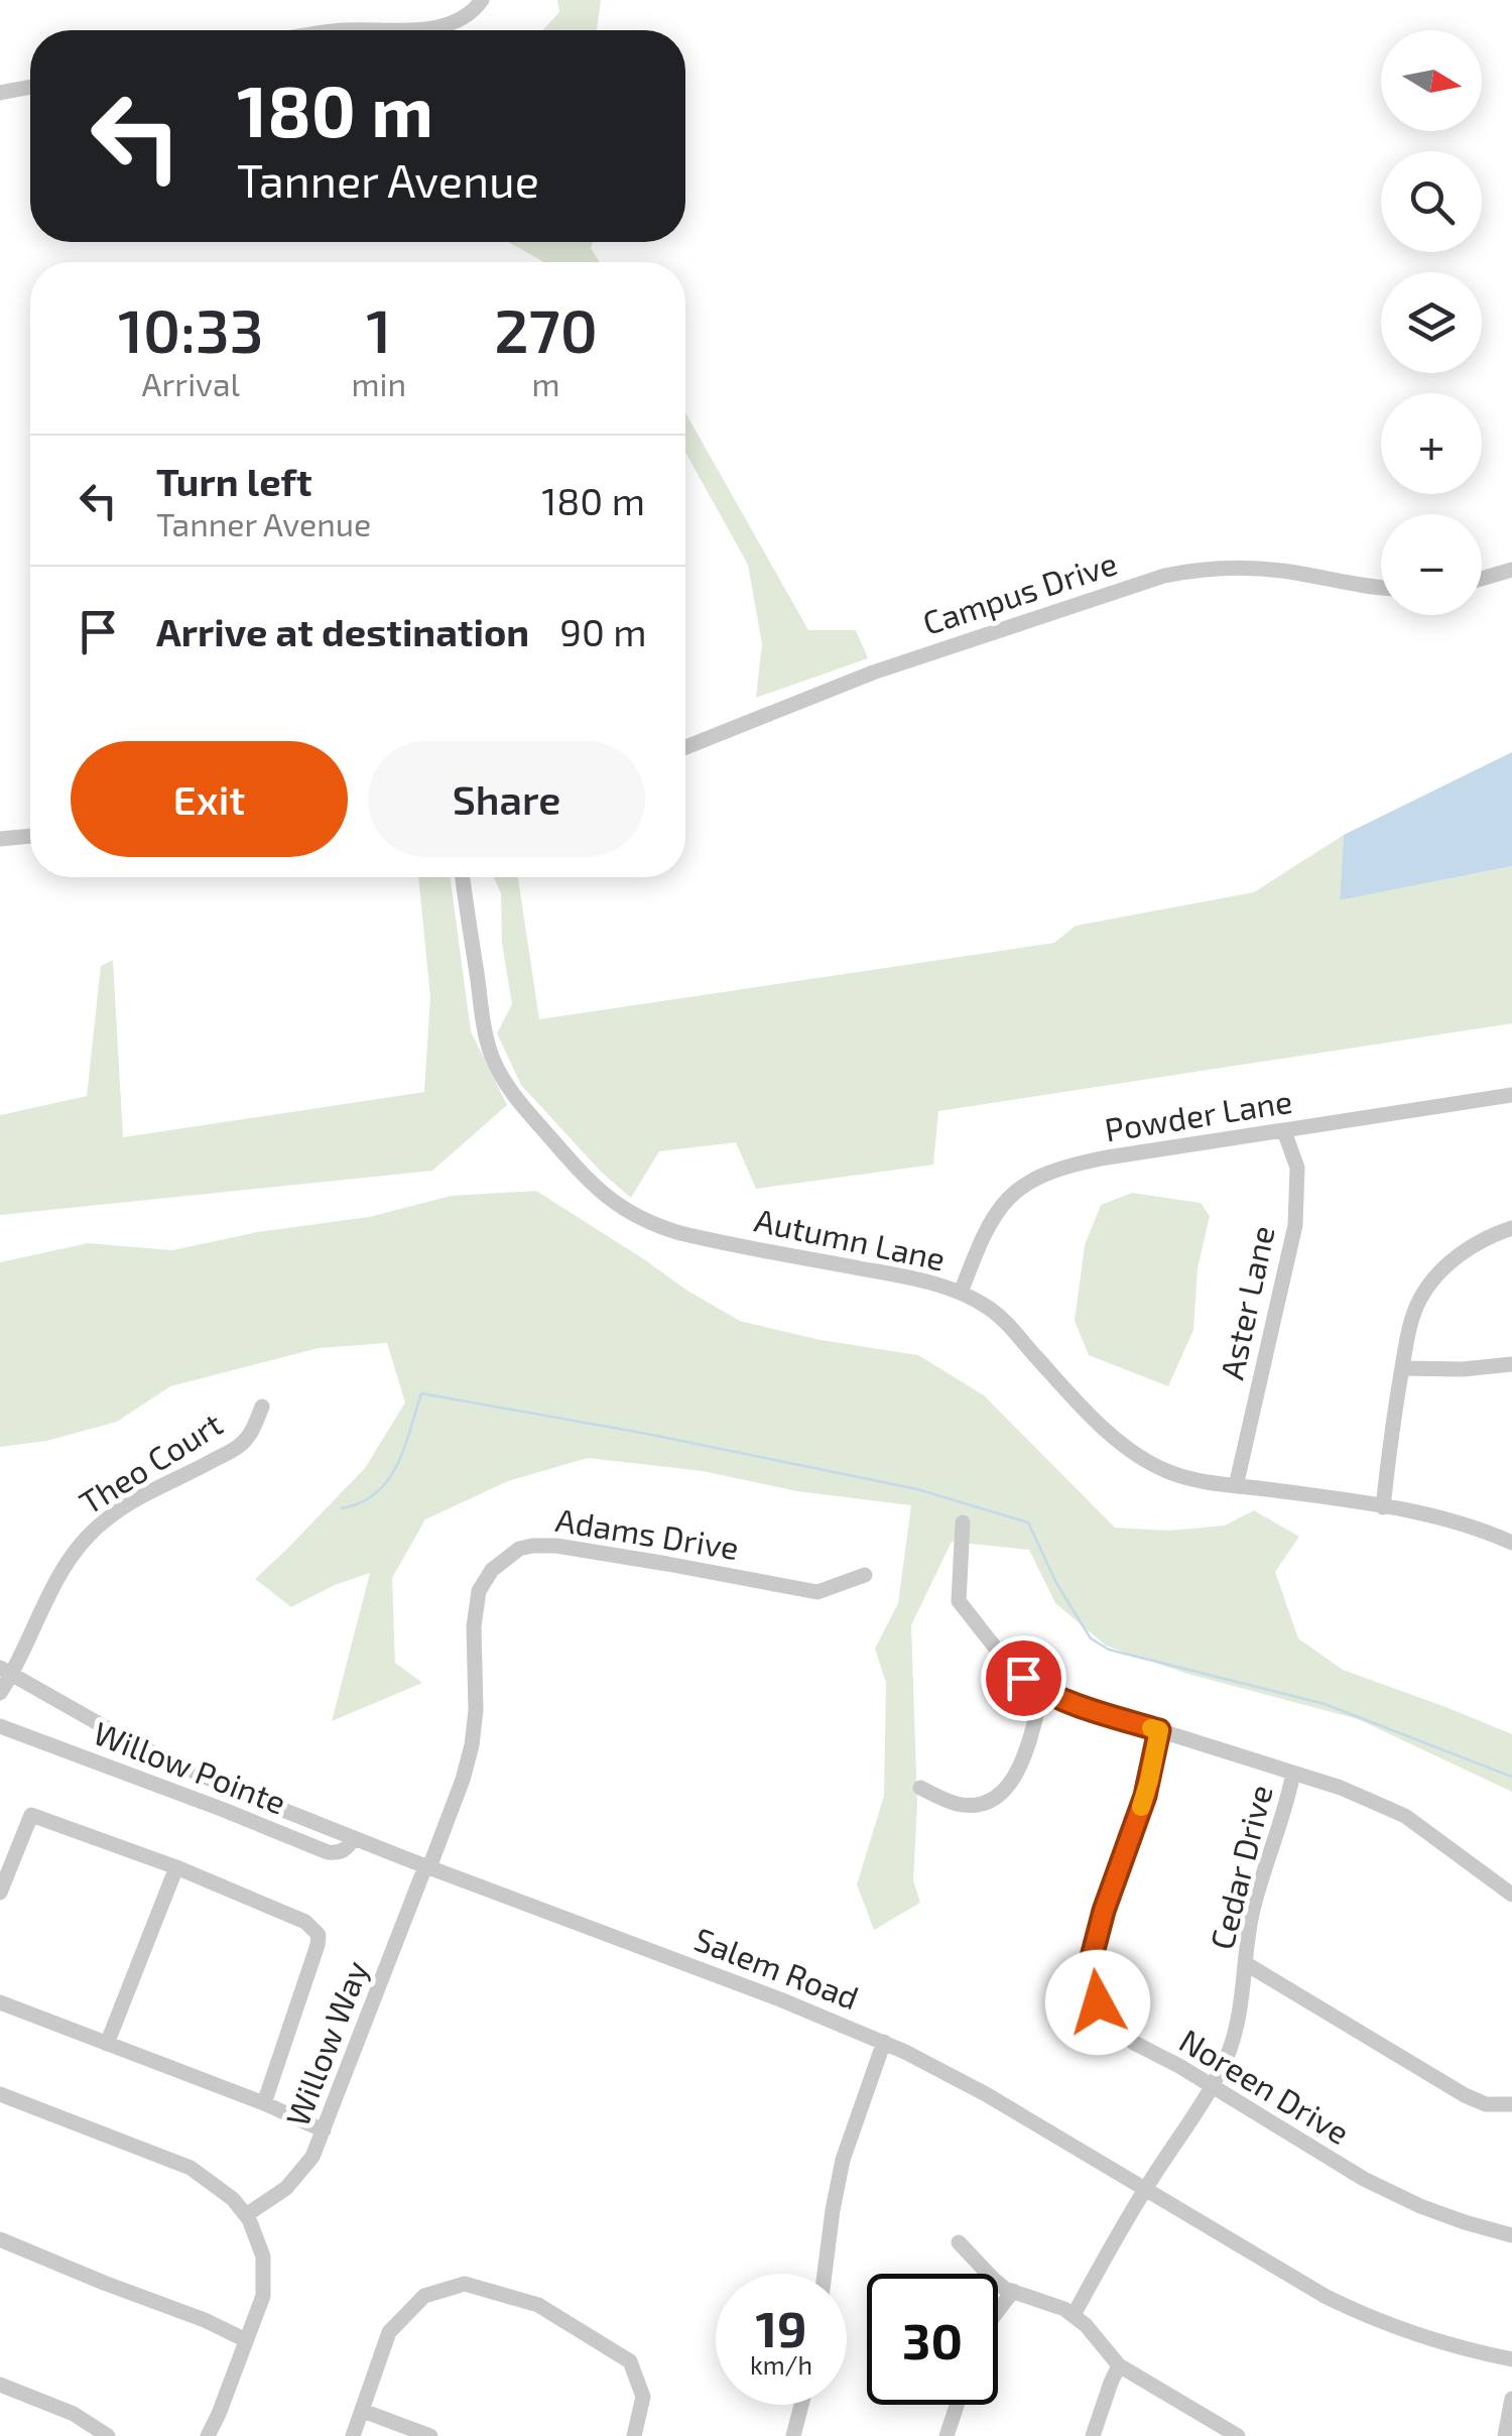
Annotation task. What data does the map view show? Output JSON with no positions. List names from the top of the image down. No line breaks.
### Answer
{"streets":{"street":["Campus Drive","Powder Lane","Autumn Lane","Aster Lane","Theo Court","Adams Drive","Willow Pointe","Cedar Drive","Salem Road","Willow Way","Noreen Drive"]},"crossings":[["Powder Lane","Autumn Lane"],["Powder Lane","Aster Lane"],["Autumn Lane","Aster Lane"],["Theo Court","Salem Road"],["Adams Drive","Salem Road"],["Adams Drive","Willow Way"],["Willow Pointe","Salem Road"],["Cedar Drive","Salem Road"],["Cedar Drive","Noreen Drive"],["Salem Road","Willow Way"]],"north":"right","page":{"map_buttons":["+","−"],"turn":["180 m","Tanner Avenue"],"eta":["10:33","Arrival","1","min","270","m"],"list":[{"name":"Turn left","note":"Tanner Avenue","value":"180 m"},{"name":"Arrive at destination","value":"90 m"}],"buttons":["Exit","Share"],"speed":"19 km/h","limit":"30"}}
